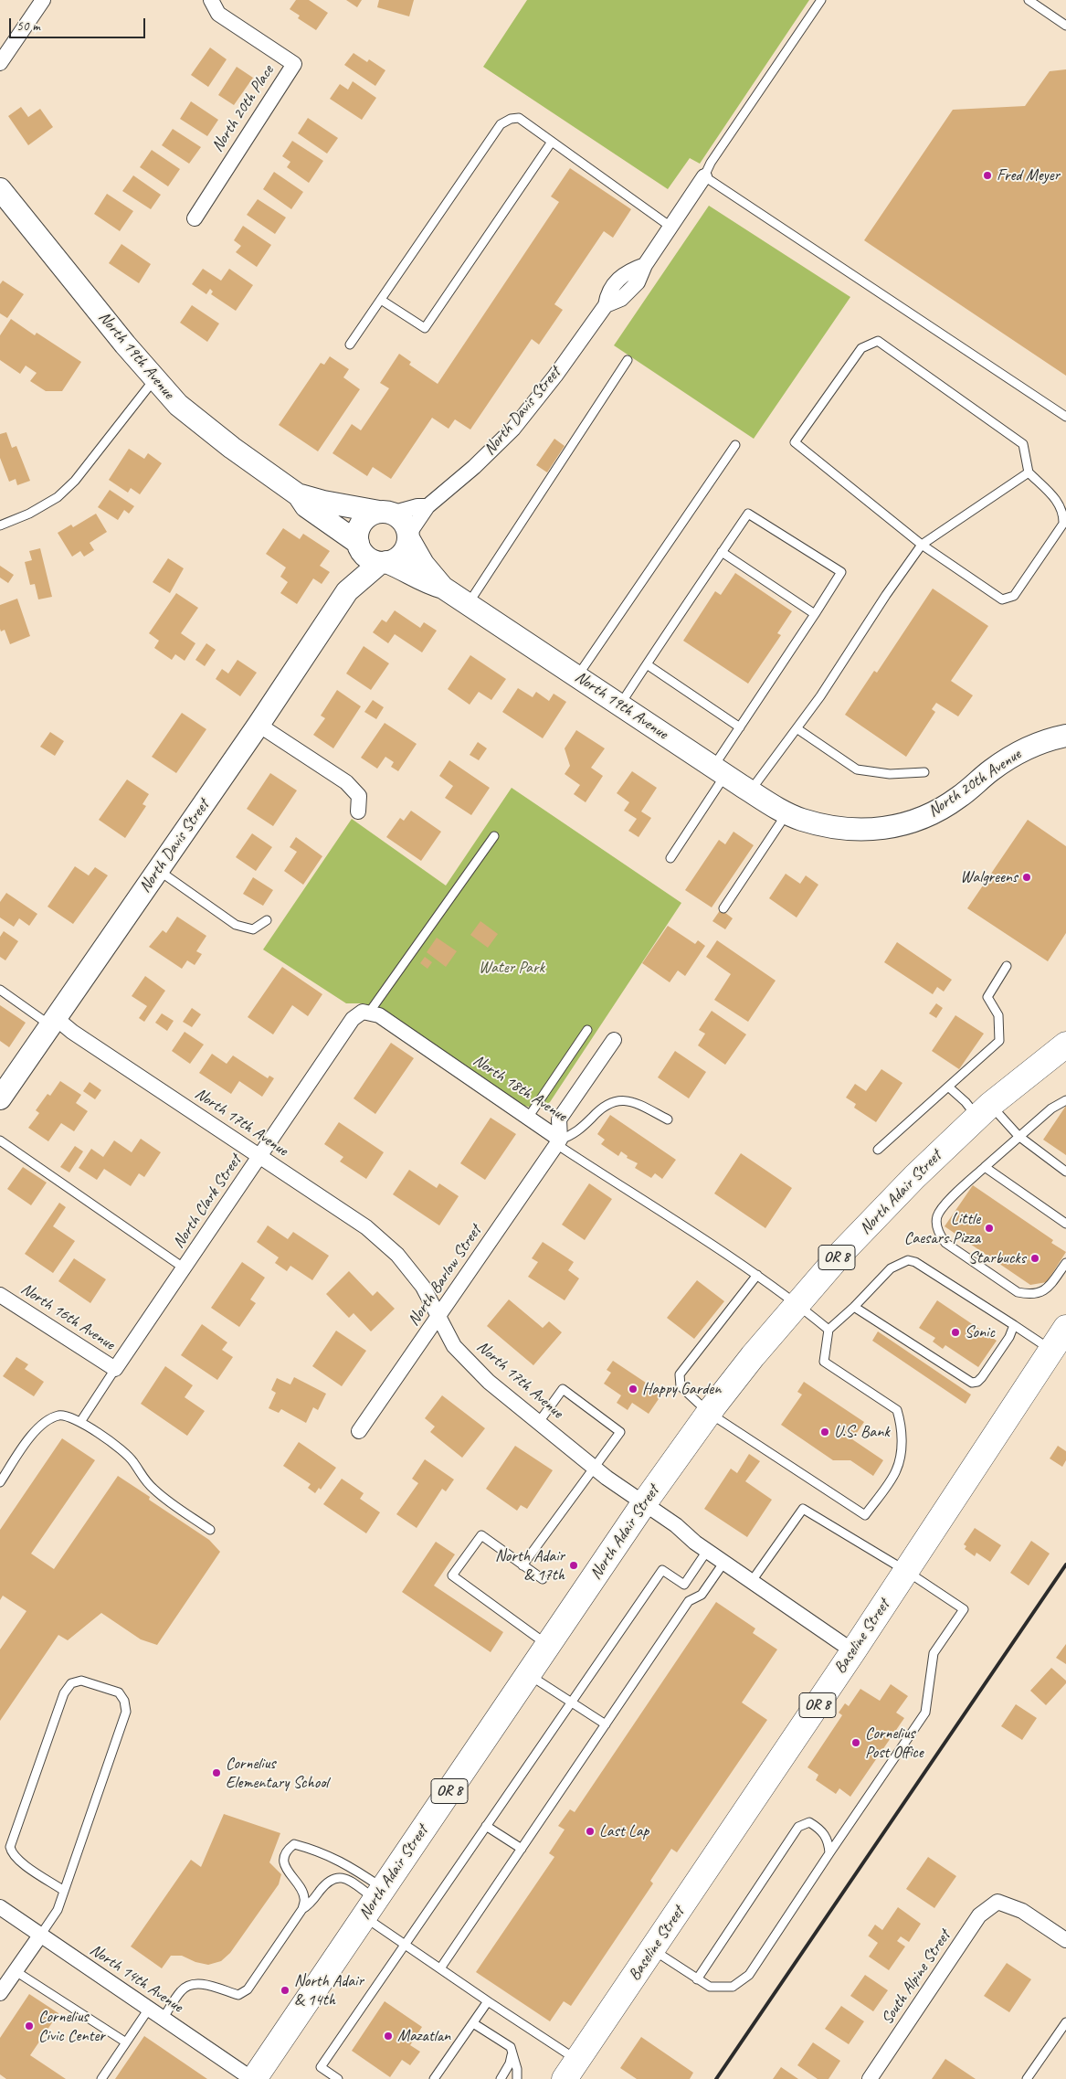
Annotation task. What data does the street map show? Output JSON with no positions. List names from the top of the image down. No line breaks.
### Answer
{"streets":{"highway":["North Adair Street","OR 8","Baseline Street"],"main road":["North 19th Avenue","North Davis Street","North 20th Avenue"],"street":["North 20th Place","North 18th Avenue","North 17th Avenue","North Clark Street","North Barlow Street","North 16th Avenue","South Alpine Street","North 14th Avenue"]},"crossings":[["North 19th Avenue","North Davis Street"],["North 19th Avenue","North 20th Avenue"],["North Davis Street","North 17th Avenue"],["North 18th Avenue","North Clark Street"],["North 18th Avenue","North Barlow Street"],["North 17th Avenue","North Adair Street"],["North 17th Avenue","North Clark Street"],["North 17th Avenue","North Barlow Street"],["North 17th Avenue","Baseline Street"],["North Adair Street","North 14th Avenue"],["North Clark Street","North 16th Avenue"]],"parks":["Water Park"],"places":["Fred Meyer","Walgreens","Little Caesars Pizza","Starbucks","Sonic","Happy Garden","U.S. Bank","North Adair & 17th","Cornelius Post Office","Cornelius Elementary School","Last Lap","North Adair & 14th","Cornelius Civic Center","Mazatlan"],"scale_bar":"50 m"}
